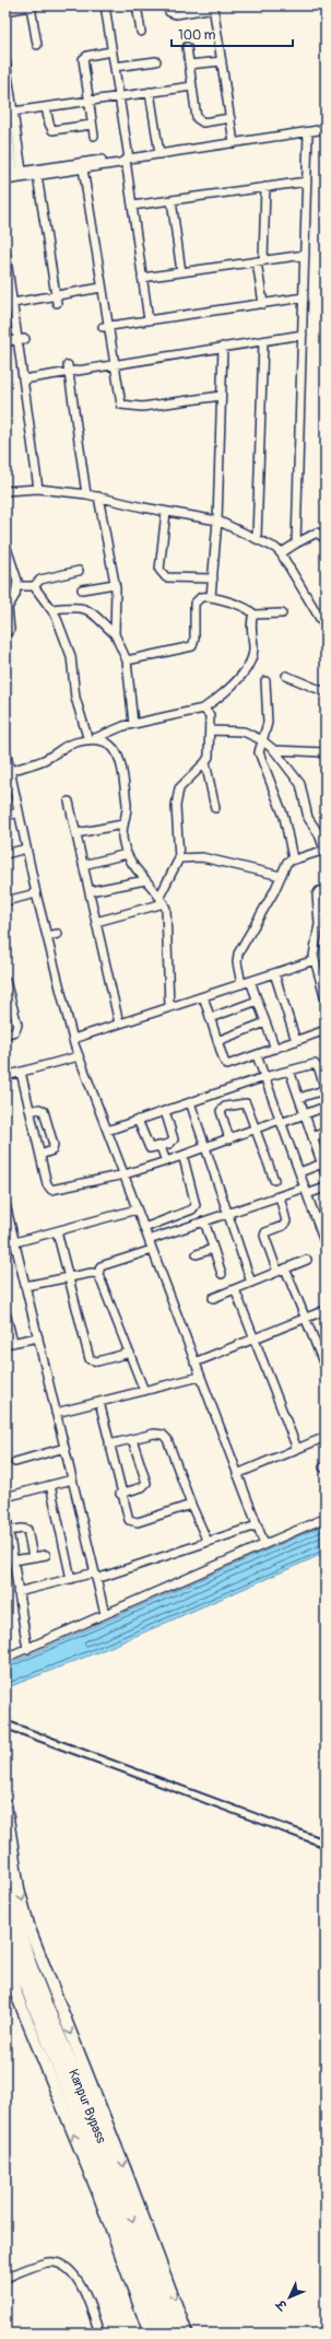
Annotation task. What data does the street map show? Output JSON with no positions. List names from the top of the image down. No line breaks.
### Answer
{"streets":{"highway":["Kanpur Bypass"]},"scale_bar":"100 m","north":"bottom left"}
